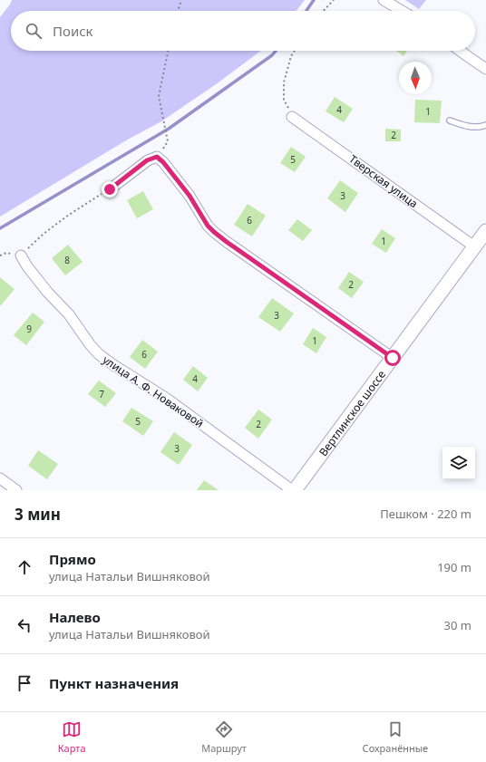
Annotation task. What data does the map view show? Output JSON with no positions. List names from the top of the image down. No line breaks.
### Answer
{"streets":{"main road":["Вертлинское шоссе"],"street":["Тверская улица","улица А. Ф. Новаковой"]},"crossings":[["Тверская улица","Вертлинское шоссе"]],"house_numbers":["4","1","2","5","3","6","1","8","2","3","9","1","6","4","7","5","2","3"],"north":"bottom","page":{"search":"Поиск","heading":["3 мин","Пешком · 220 m"],"list":[["Прямо","улица Натальи Вишняковой","190 m"],["Налево","улица Натальи Вишняковой","30 m"],"Пункт назначения"],"nav":["Карта","Маршрут","Сохранённые"]}}
